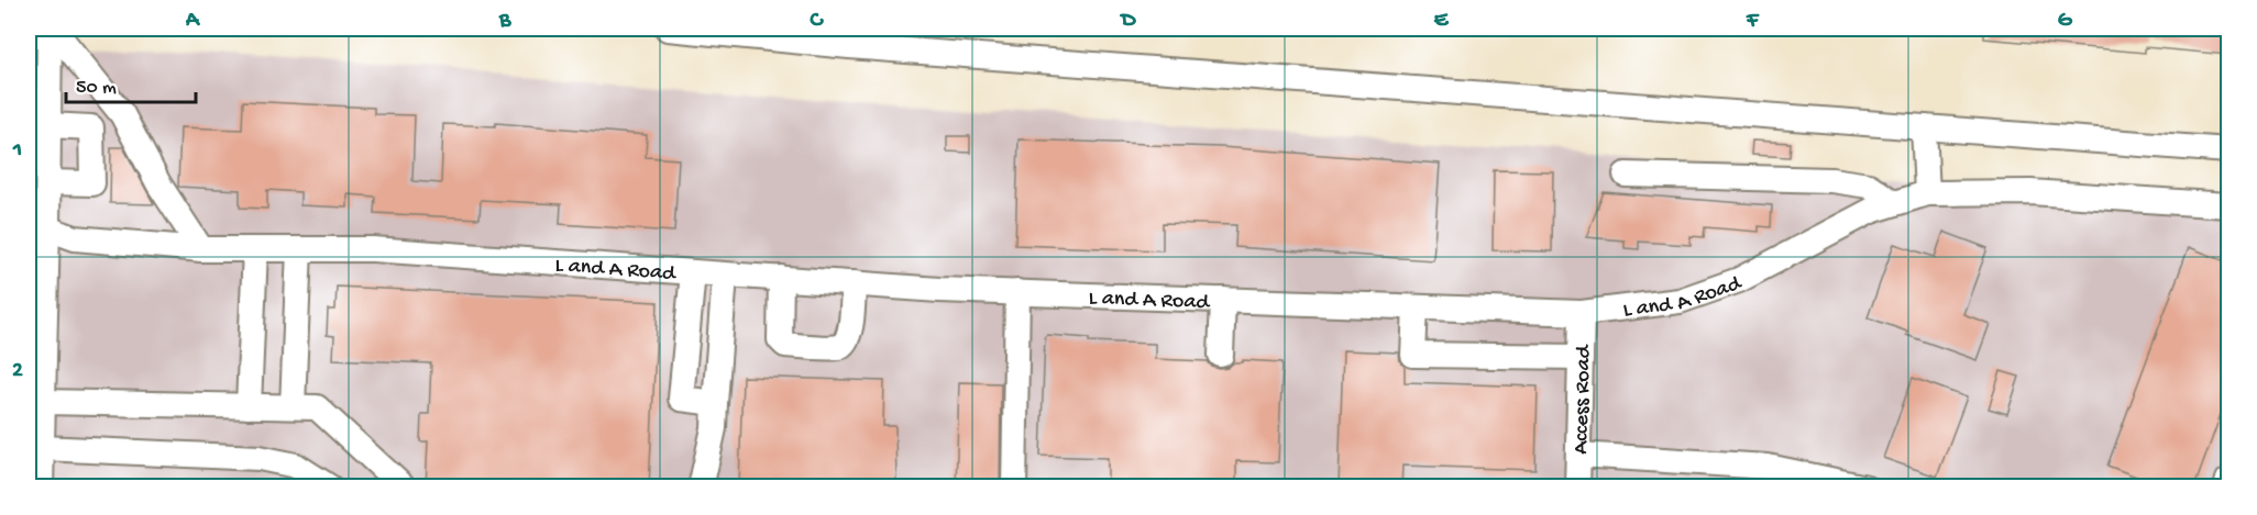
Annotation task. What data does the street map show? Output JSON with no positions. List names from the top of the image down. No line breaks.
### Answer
{"streets":{"street":["L and A Road","Access Road"]},"crossings":[["L and A Road","Access Road"]],"scale_bar":"50 m","grid":{"columns":["A","B","C","D","E","F","G"],"rows":["1","2"]}}
